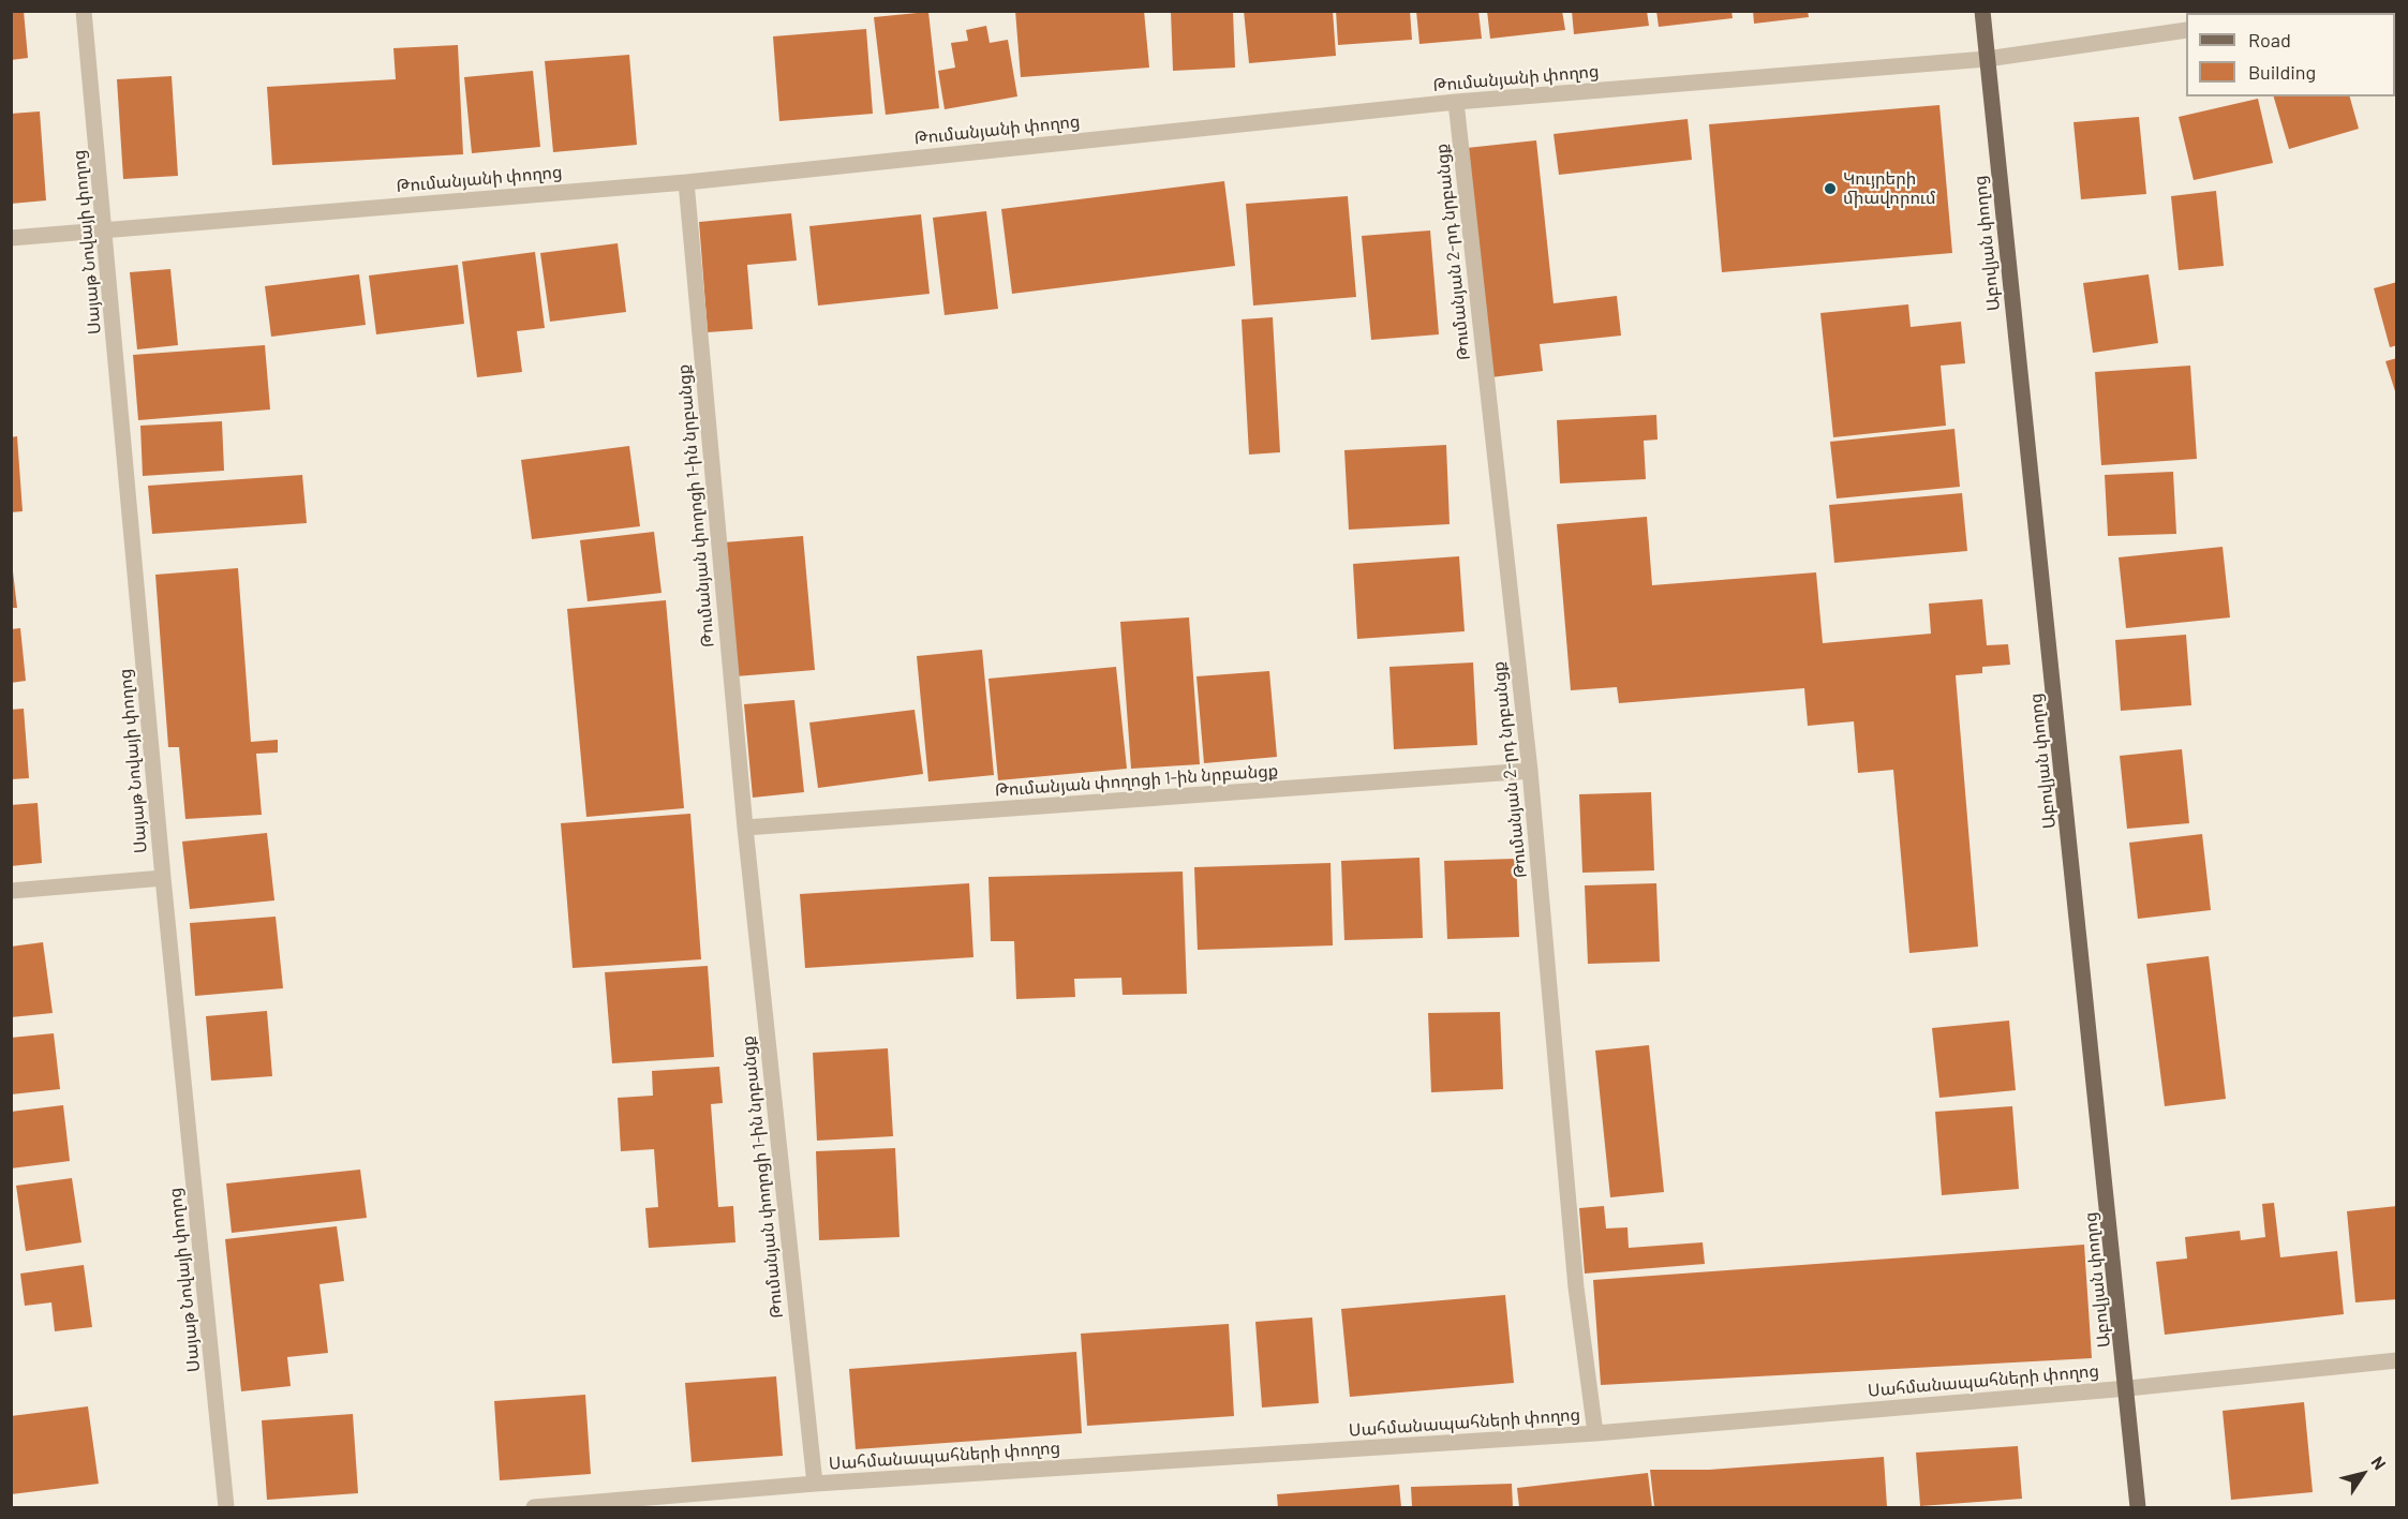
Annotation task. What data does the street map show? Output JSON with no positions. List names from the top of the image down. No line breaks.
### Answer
{"streets":{"main road":["Աբովյան փողոց"],"street":["Թումանյանի փողոց","Սայաթ Նովայի փողոց","Թումանյան 2-րդ նրբանցք","Թումանյան փողոցի 1-ին նրբանցք","Սահմանապահների փողոց"]},"crossings":[["Թումանյանի փողոց","Սայաթ Նովայի փողոց"],["Թումանյանի փողոց","Աբովյան փողոց"],["Թումանյանի փողոց","Թումանյան 2-րդ նրբանցք"],["Թումանյանի փողոց","Թումանյան փողոցի 1-ին նրբանցք"],["Աբովյան փողոց","Սահմանապահների փողոց"],["Թումանյան 2-րդ նրբանցք","Թումանյան փողոցի 1-ին նրբանցք"],["Թումանյան 2-րդ նրբանցք","Սահմանապահների փողոց"],["Թումանյան փողոցի 1-ին նրբանցք","Սահմանապահների փողոց"]],"places":["Կույրերի միավորում"],"legend":["Road","Building"],"north":"top right"}
